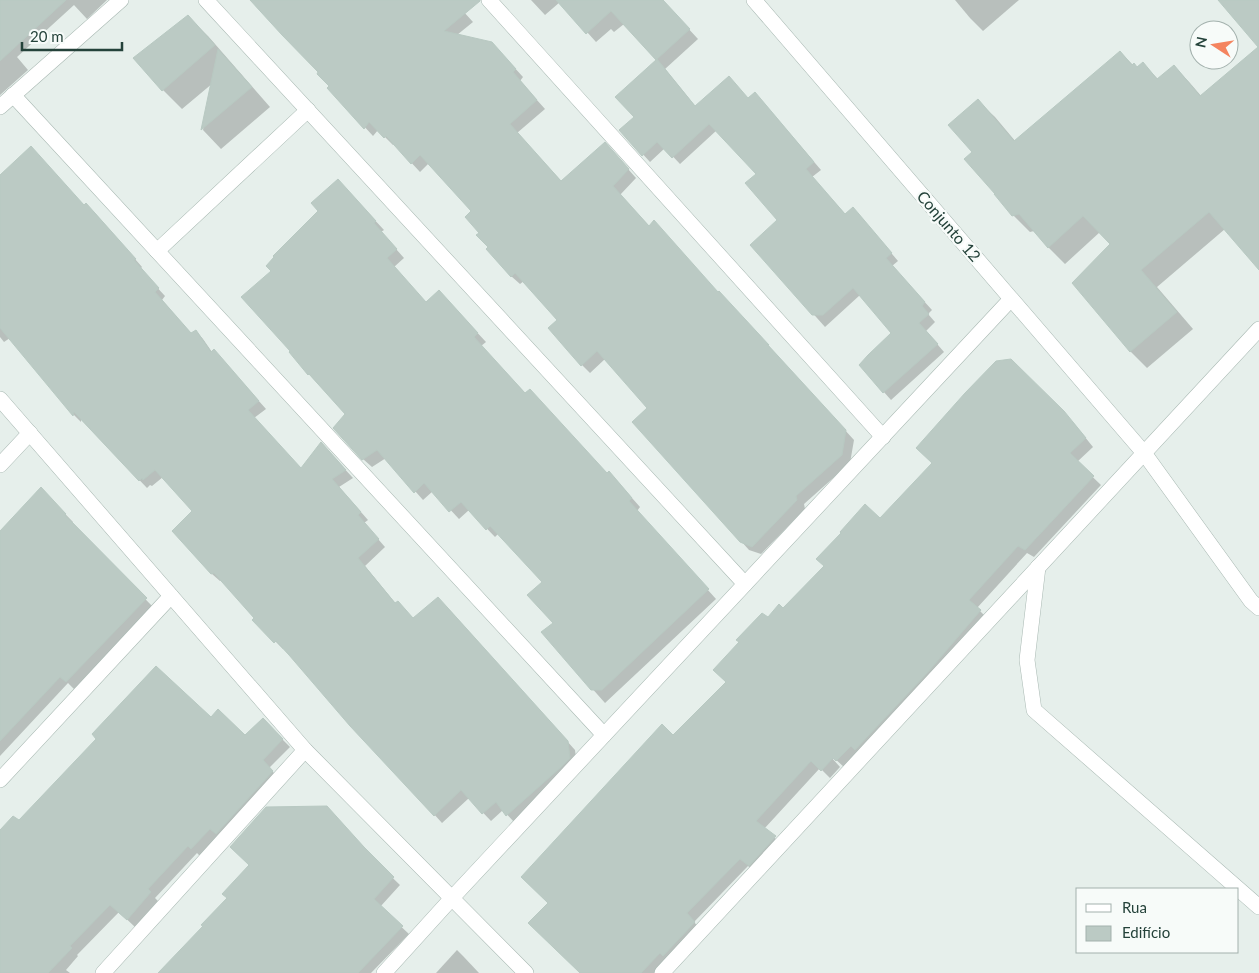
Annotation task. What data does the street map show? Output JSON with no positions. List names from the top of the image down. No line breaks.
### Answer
{"streets":{"street":["Conjunto 12"]},"legend":["Rua","Edifício"],"scale_bar":"20 m","north":"left"}
